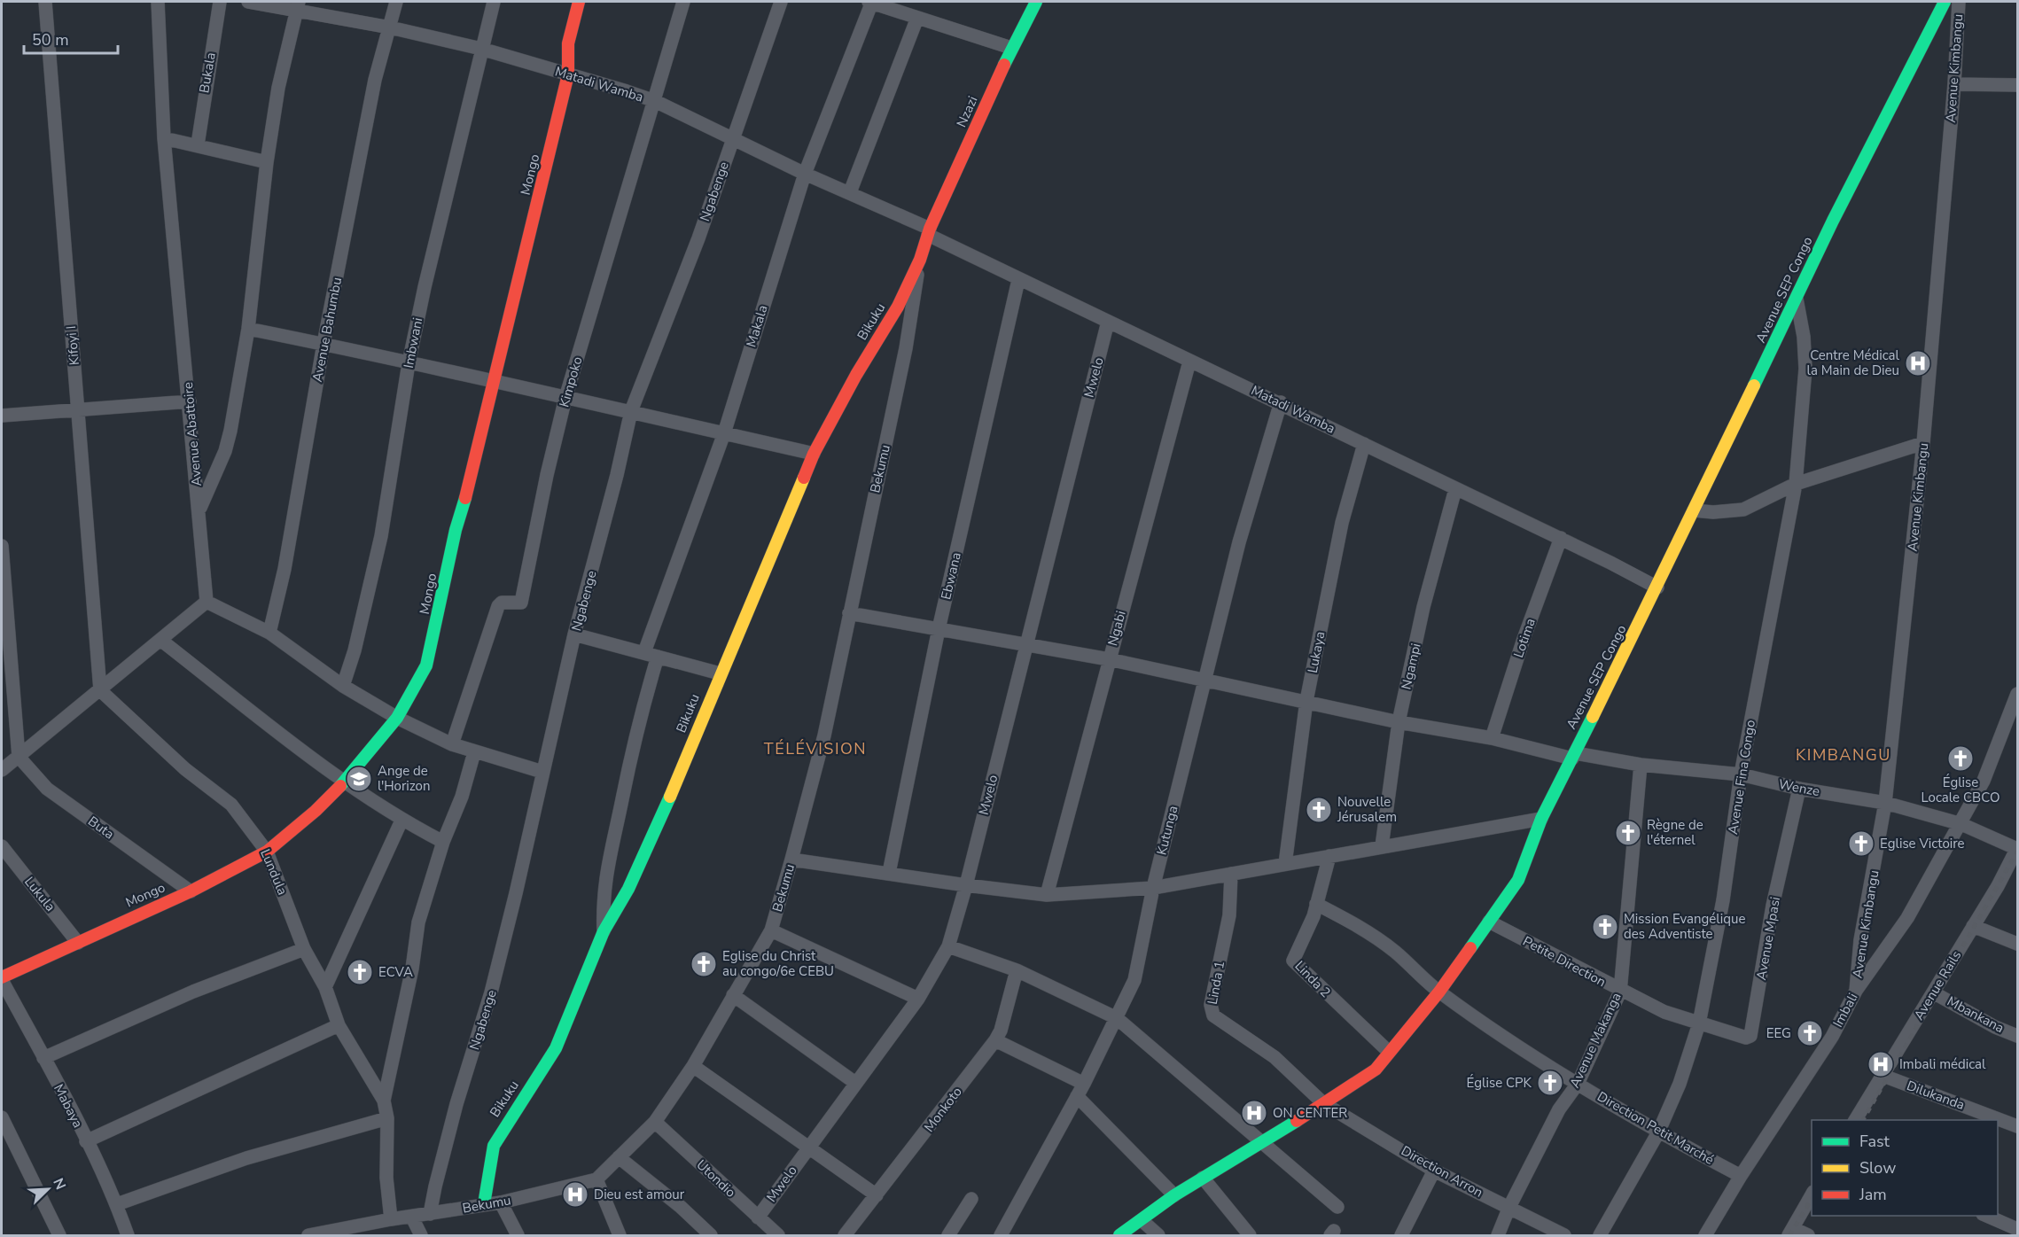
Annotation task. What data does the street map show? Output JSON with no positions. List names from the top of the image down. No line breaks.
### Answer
{"streets":{"street":["Avenue Kimbangu","Bukala","Matadi Wamba","Nzazi","Mongo","Ngabenge","Avenue SEP Congo","Bikuku","Makala","Avenue Bahumbu","Imbwani","Kifoyi I","Mwelo","Kimpoko","Avenue Abattoire","Bekumu","Ebwana","Ngabi","Lotima","Lukaya","Ngampi","Avenue Fina Congo","Wenze","Buta","Kutunga","Lundula","Lukula","Avenue Mpasi","Petite Direction","Linda 2","Linda 1","Avenue Rails","Imbali","Mbankana","Avenue Makanga","Dilukanda","Mabaya","Monkoto","Direction Petit Marché","Direction Arron","Utondio"]},"crossings":[["Avenue Kimbangu","Wenze"],["Avenue Kimbangu","Imbali"],["Matadi Wamba","Nzazi"],["Matadi Wamba","Mongo"],["Matadi Wamba","Ngabenge"],["Matadi Wamba","Avenue SEP Congo"],["Matadi Wamba","Bikuku"],["Matadi Wamba","Makala"],["Matadi Wamba","Avenue Bahumbu"],["Matadi Wamba","Imbwani"],["Matadi Wamba","Mwelo"],["Matadi Wamba","Kimpoko"],["Matadi Wamba","Ebwana"],["Matadi Wamba","Ngabi"],["Matadi Wamba","Lotima"],["Matadi Wamba","Lukaya"],["Matadi Wamba","Ngampi"],["Matadi Wamba","Kutunga"],["Nzazi","Bikuku"],["Mongo","Buta"],["Mongo","Lundula"],["Mongo","Lukula"],["Mongo","Mabaya"],["Ngabenge","Bekumu"],["Avenue SEP Congo","Avenue Fina Congo"],["Avenue SEP Congo","Wenze"],["Avenue SEP Congo","Petite Direction"],["Avenue SEP Congo","Linda 2"],["Avenue SEP Congo","Linda 1"],["Avenue SEP Congo","Direction Petit Marché"],["Avenue SEP Congo","Direction Arron"],["Bikuku","Bekumu"],["Kifoyi I","Lundula"],["Mwelo","Wenze"],["Mwelo","Utondio"],["Bekumu","Wenze"],["Bekumu","Utondio"],["Ebwana","Wenze"],["Ngabi","Wenze"],["Lotima","Wenze"],["Lukaya","Wenze"],["Ngampi","Wenze"],["Avenue Fina Congo","Wenze"],["Avenue Fina Congo","Avenue Mpasi"],["Avenue Fina Congo","Petite Direction"],["Avenue Fina Congo","Direction Petit Marché"],["Wenze","Kutunga"],["Wenze","Avenue Mpasi"],["Wenze","Avenue Rails"],["Wenze","Imbali"],["Wenze","Avenue Makanga"],["Avenue Mpasi","Petite Direction"],["Petite Direction","Avenue Makanga"],["Linda 2","Direction Petit Marché"],["Linda 1","Direction Arron"],["Avenue Rails","Mbankana"],["Avenue Rails","Dilukanda"],["Imbali","Direction Petit Marché"],["Avenue Makanga","Direction Petit Marché"],["Avenue Makanga","Direction Arron"]],"districts":["TÉLÉVISION","KIMBANGU"],"places":{"hospital":["Centre Médical la Main de Dieu","Imbali médical","ON CENTER","Dieu est amour"],"church":["Église Locale CBCO","Nouvelle Jérusalem","Règne de l'éternel","Eglise Victoire","Mission Evangélique des Adventiste","Eglise du Christ au congo/6e CEBU","ECVA","EEG","Église CPK"],"school or university":["Ange de l'Horizon"]},"legend":["Fast","Slow","Jam"],"scale_bar":"50 m","north":"top right"}
